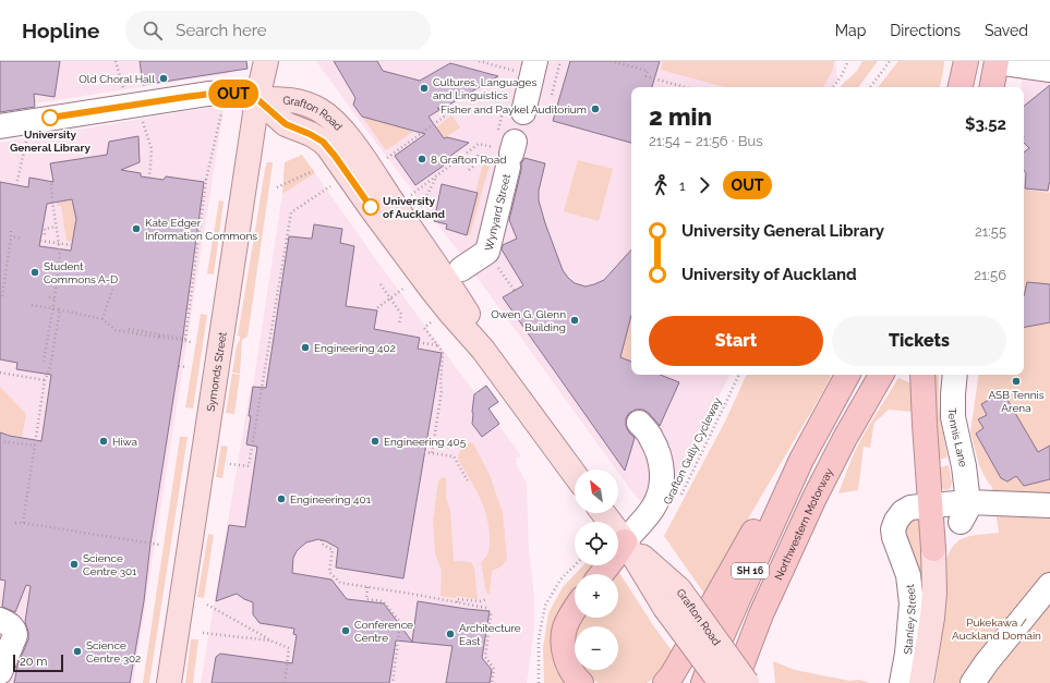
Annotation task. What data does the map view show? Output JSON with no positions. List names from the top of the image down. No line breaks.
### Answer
{"streets":{"highway":["Northwestern Motorway","SH 16"],"main road":["Grafton Road","Symonds Street","Stanley Street"],"street":["Wynyard Street","Tennis Lane"],"path":["Grafton Gully Cycleway"]},"crossings":[["Grafton Road","Symonds Street"],["Tennis Lane","Stanley Street"]],"parks":["Pukekawa / Auckland Domain"],"places":["Old Choral Hall","Cultures, Languages and Linguistics","Fisher and Paykel Auditorium","University General Library","8 Grafton Road","University of Auckland","Kate Edger Information Commons","Student Commons A-D","Owen G. Glenn Building","Engineering 402","ASB Tennis Arena","Hiwa","Engineering 405","Engineering 401","Science Centre 301","Conference Centre","Architecture East","Science Centre 302"],"lines":["bus line OUT"],"scale_bar":"20 m","north":"top left","page":{"header":"Hopline","search":"Search here","nav":["Map","Directions","Saved"],"on_map":"OUT","heading":["2 min","21:54 – 21:56 · Bus","$3.52"],"legs":["1","OUT"],"list":[{"name":"University General Library","value":"21:55"},{"name":"University of Auckland","value":"21:56"}],"buttons":["Start","Tickets"],"map_buttons":["+","−"],"scale":"20 m"}}
